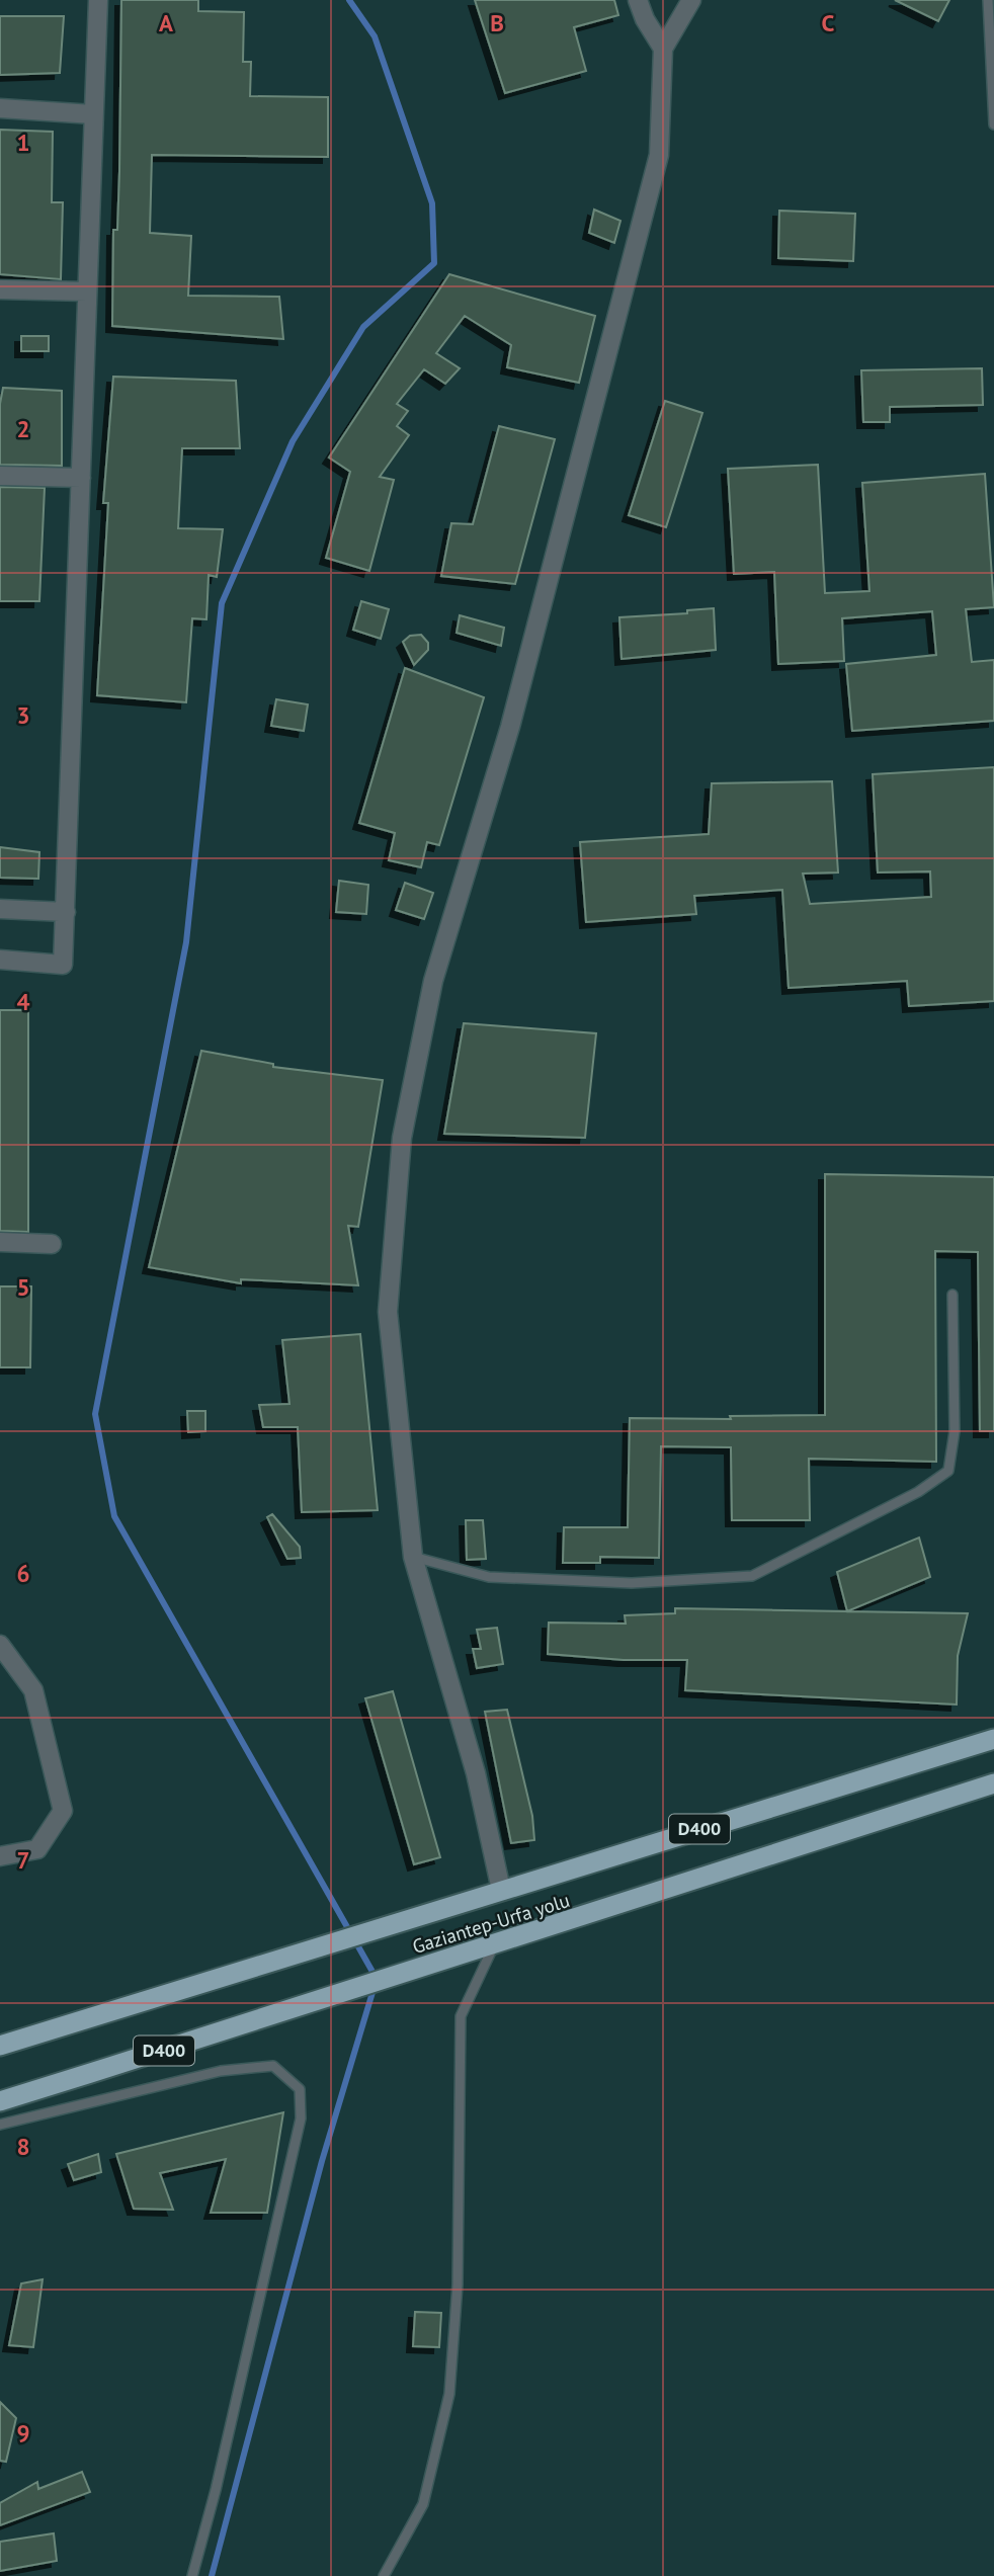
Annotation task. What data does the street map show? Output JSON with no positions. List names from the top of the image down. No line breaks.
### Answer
{"streets":{"highway":["D400","Gaziantep-Urfa yolu"]},"grid":{"columns":["A","B","C"],"rows":["1","2","3","4","5","6","7","8","9"]}}
